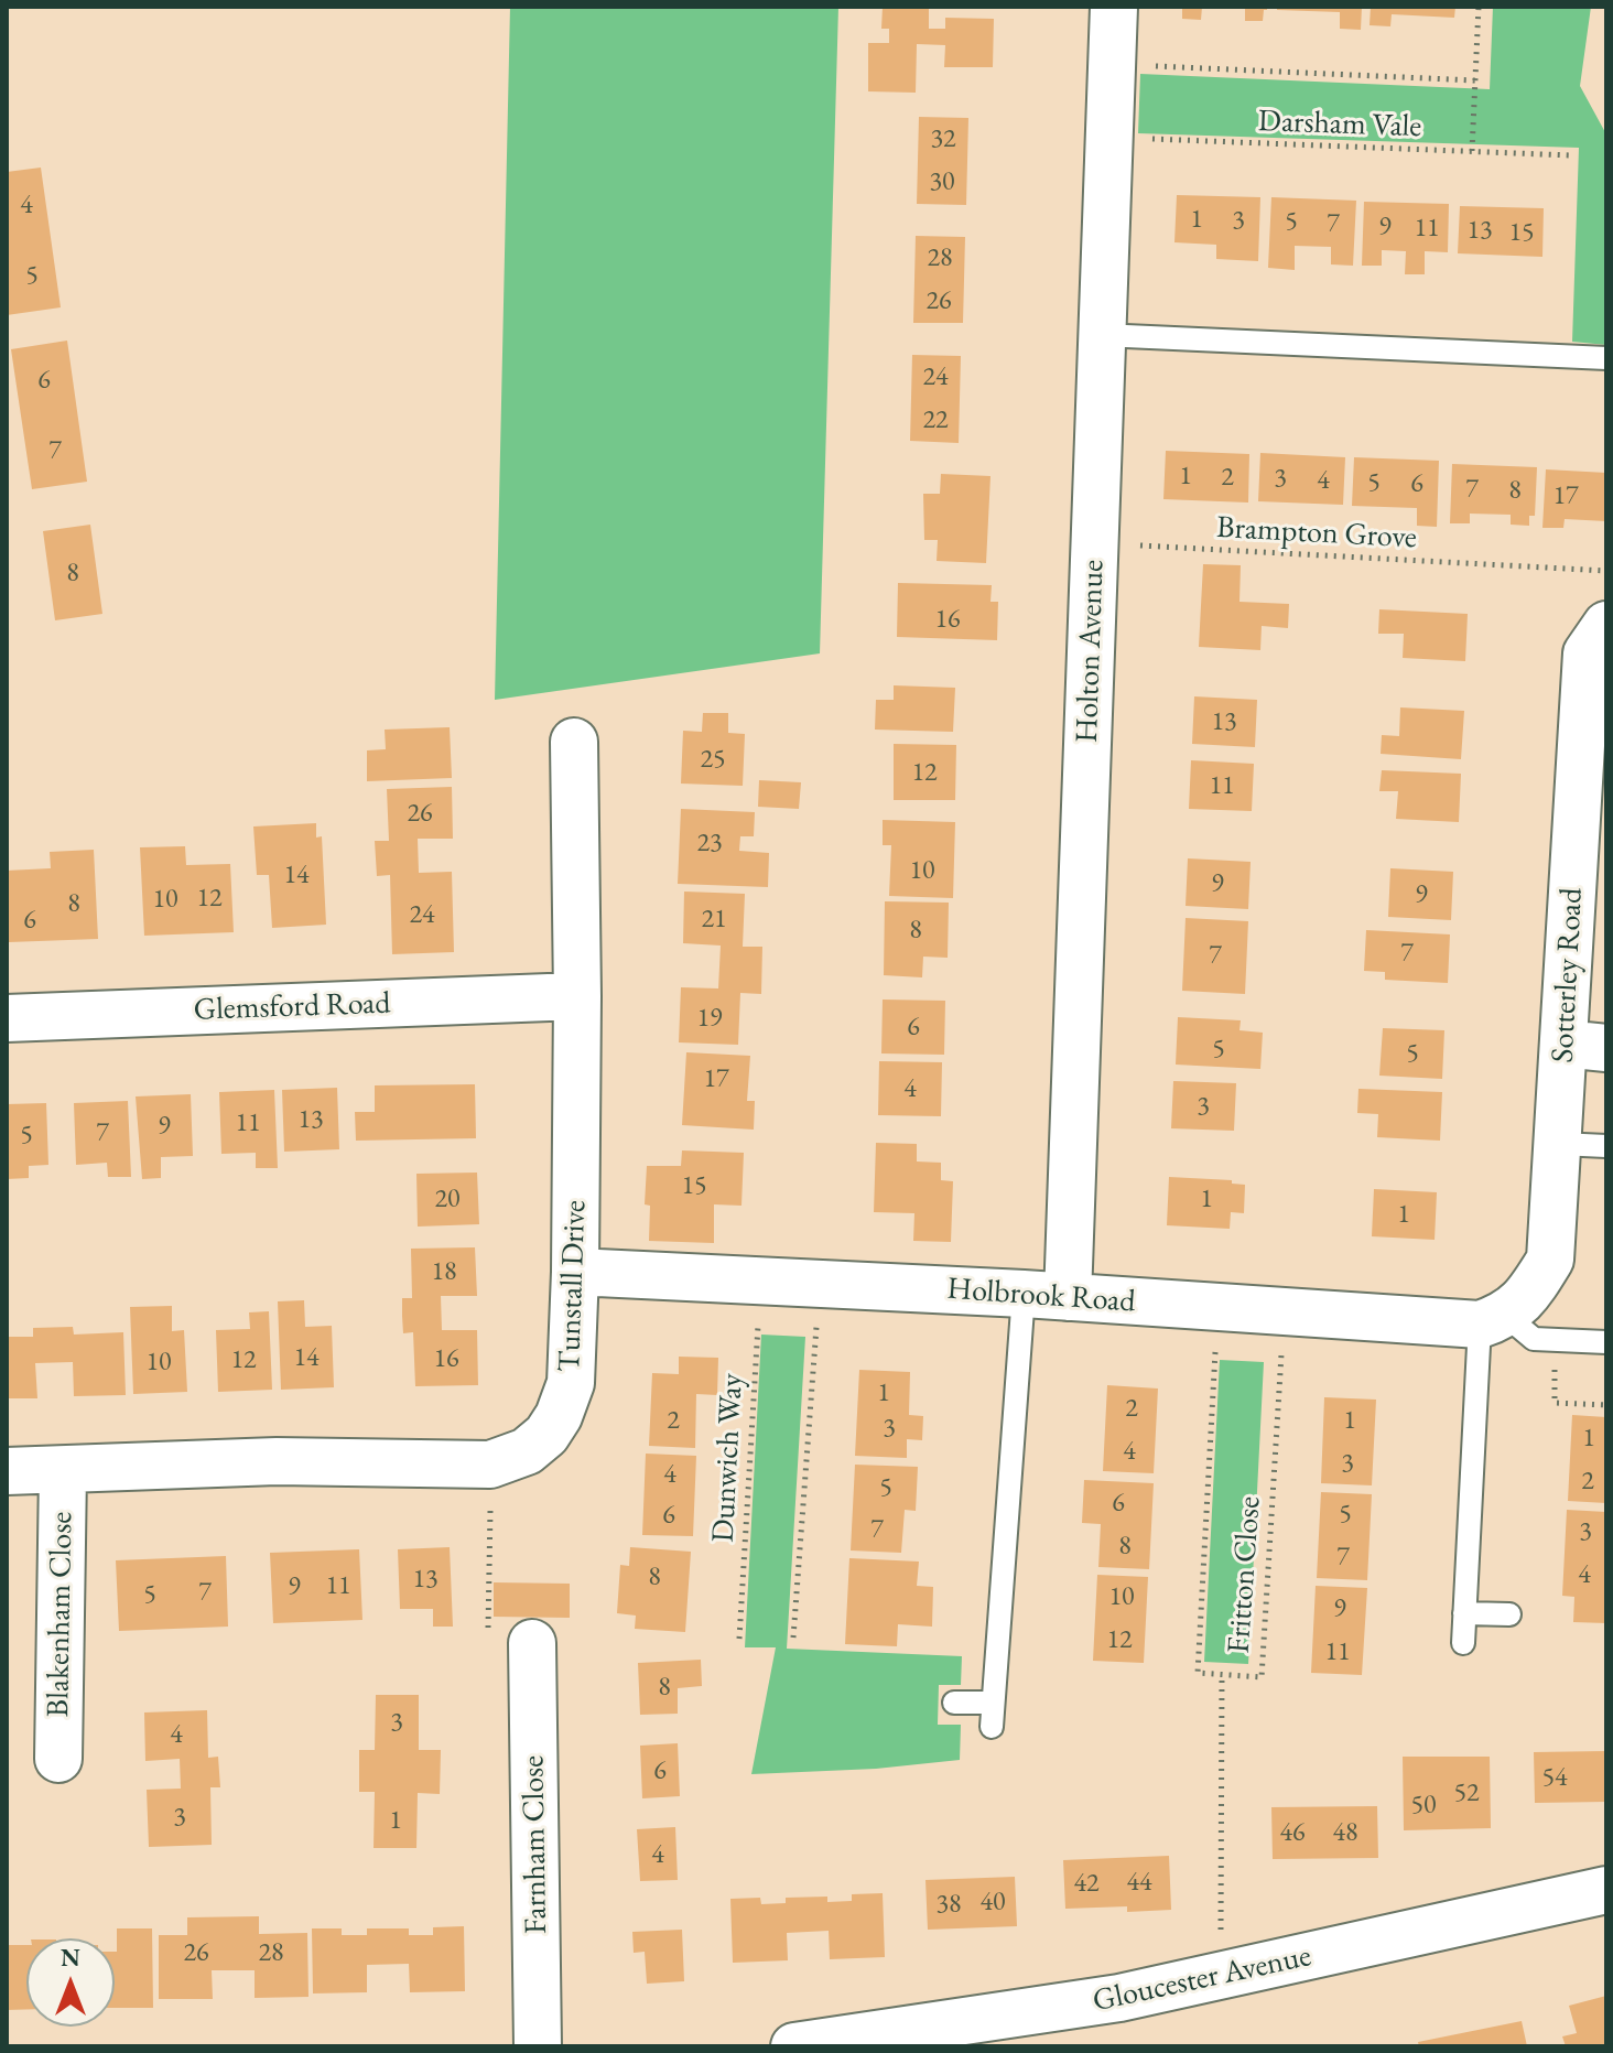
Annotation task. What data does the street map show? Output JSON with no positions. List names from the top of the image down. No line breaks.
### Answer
{"streets":{"street":["Holton Avenue","Sotterley Road","Glemsford Road","Tunstall Drive","Holbrook Road","Blakenham Close","Farnham Close","Gloucester Avenue"],"path":["Darsham Vale","Brampton Grove","Dunwich Way","Fritton Close"]},"crossings":[["Darsham Vale","Holton Avenue"],["Brampton Grove","Holton Avenue"],["Holton Avenue","Holbrook Road"],["Sotterley Road","Holbrook Road"],["Glemsford Road","Tunstall Drive"],["Tunstall Drive","Holbrook Road"],["Tunstall Drive","Blakenham Close"],["Holbrook Road","Dunwich Way"],["Holbrook Road","Fritton Close"]],"house_numbers":["32","30","4","1","3","5","7","9","11","13","15","28","5","26","24","6","22","7","1","2","3","4","5","6","7","8","17","8","16","13","25","12","11","26","23","10","14","9","9","12","10","8","24","21","6","8","7","7","19","6","5","5","17","4","3","13","11","9","7","5","15","20","1","1","18","14","16","12","10","1","2","2","1","3","1","4","3","4","2","5","6","5","6","7","3","8","7","4","8","13","11","9","7","5","10","9","12","11","8","3","4","6","54","52","50","3","1","46","48","4","44","42","40","38","26","28"],"north":"top"}
